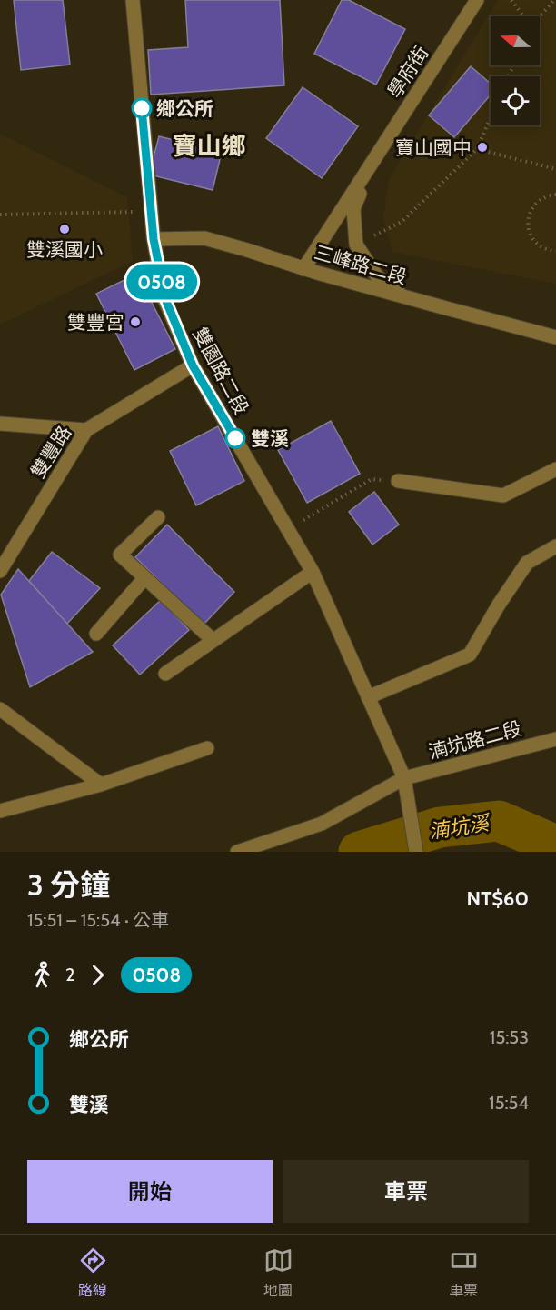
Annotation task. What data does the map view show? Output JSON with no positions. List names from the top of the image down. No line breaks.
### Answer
{"streets":{"street":["學府街","三峰路二段","雙園路二段","雙豐路","湳坑路二段"]},"crossings":[["學府街","三峰路二段"],["三峰路二段","雙園路二段"],["雙園路二段","雙豐路"],["雙園路二段","湳坑路二段"]],"districts":["寶山鄉"],"water":["湳坑溪"],"places":["鄉公所","寶山國中","雙溪國小","雙豐宮","雙溪"],"lines":["bus line 0508"],"north":"left","page":{"on_map":"0508","heading":["3 分鐘","15:51 – 15:54 · 公車","NT$60"],"legs":["2","0508"],"list":[{"name":"鄉公所","value":"15:53"},{"name":"雙溪","value":"15:54"}],"buttons":["開始","車票"],"tabs":["路線","地圖","車票"]}}
